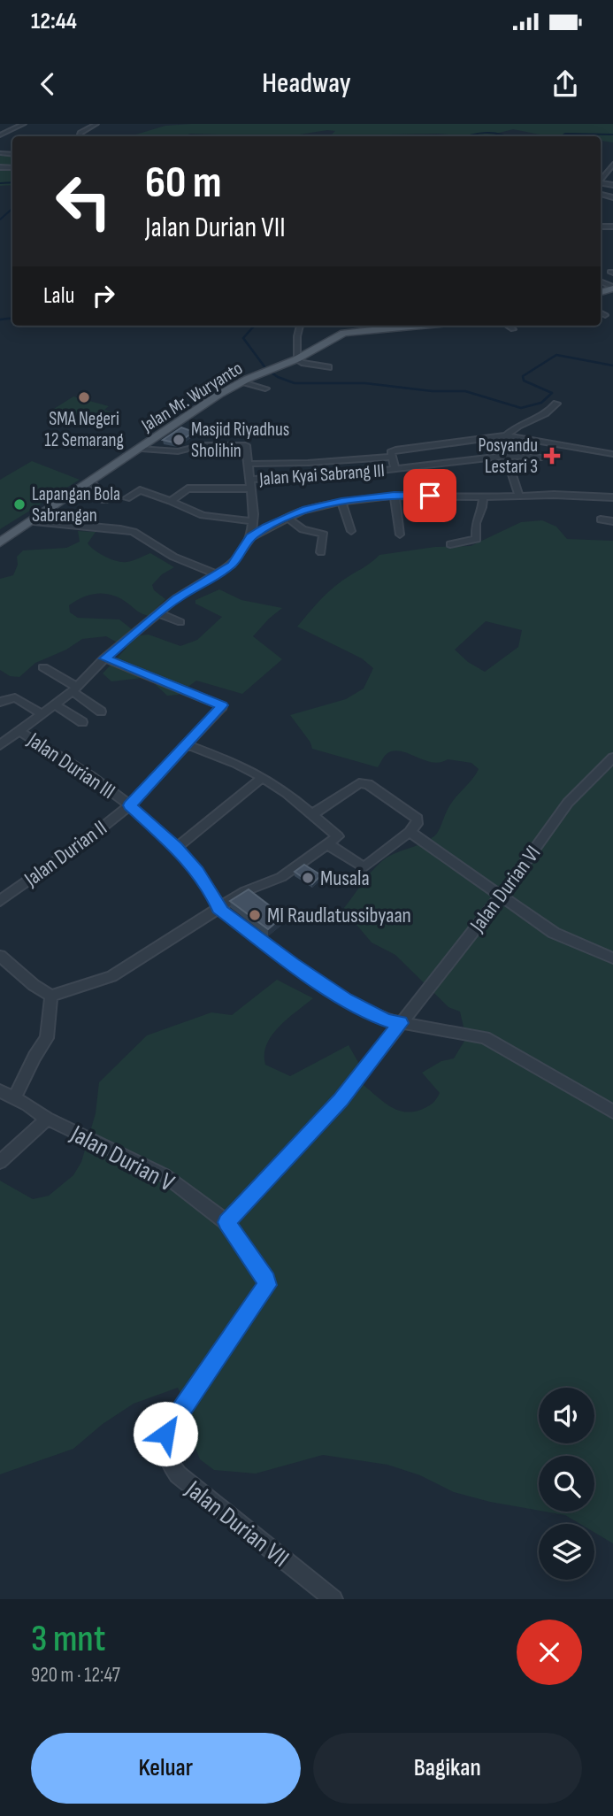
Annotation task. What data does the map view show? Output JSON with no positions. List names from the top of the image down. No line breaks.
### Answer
{"streets":{"main road":["Jalan Mr. Wuryanto"],"street":["Jalan Kyai Sabrang III","Jalan Durian III","Jalan Durian II","Jalan Durian VI","Jalan Durian V","Jalan Durian VII"]},"crossings":[["Jalan Durian III","Jalan Durian II"],["Jalan Durian V","Jalan Durian VII"]],"places":{"other":["SMA Negeri 12 Semarang","Masjid Riyadhus Sholihin","Lapangan Bola Sabrangan","Musala","MI Raudlatussibyaan"],"health":["Posyandu Lestari 3"]},"page":{"status":"12:44","header":"Headway","turn":["60 m","Jalan Durian VII"],"then":"Lalu","heading":["3 mnt","920 m · 12:47"],"buttons":["Keluar","Bagikan"]}}
